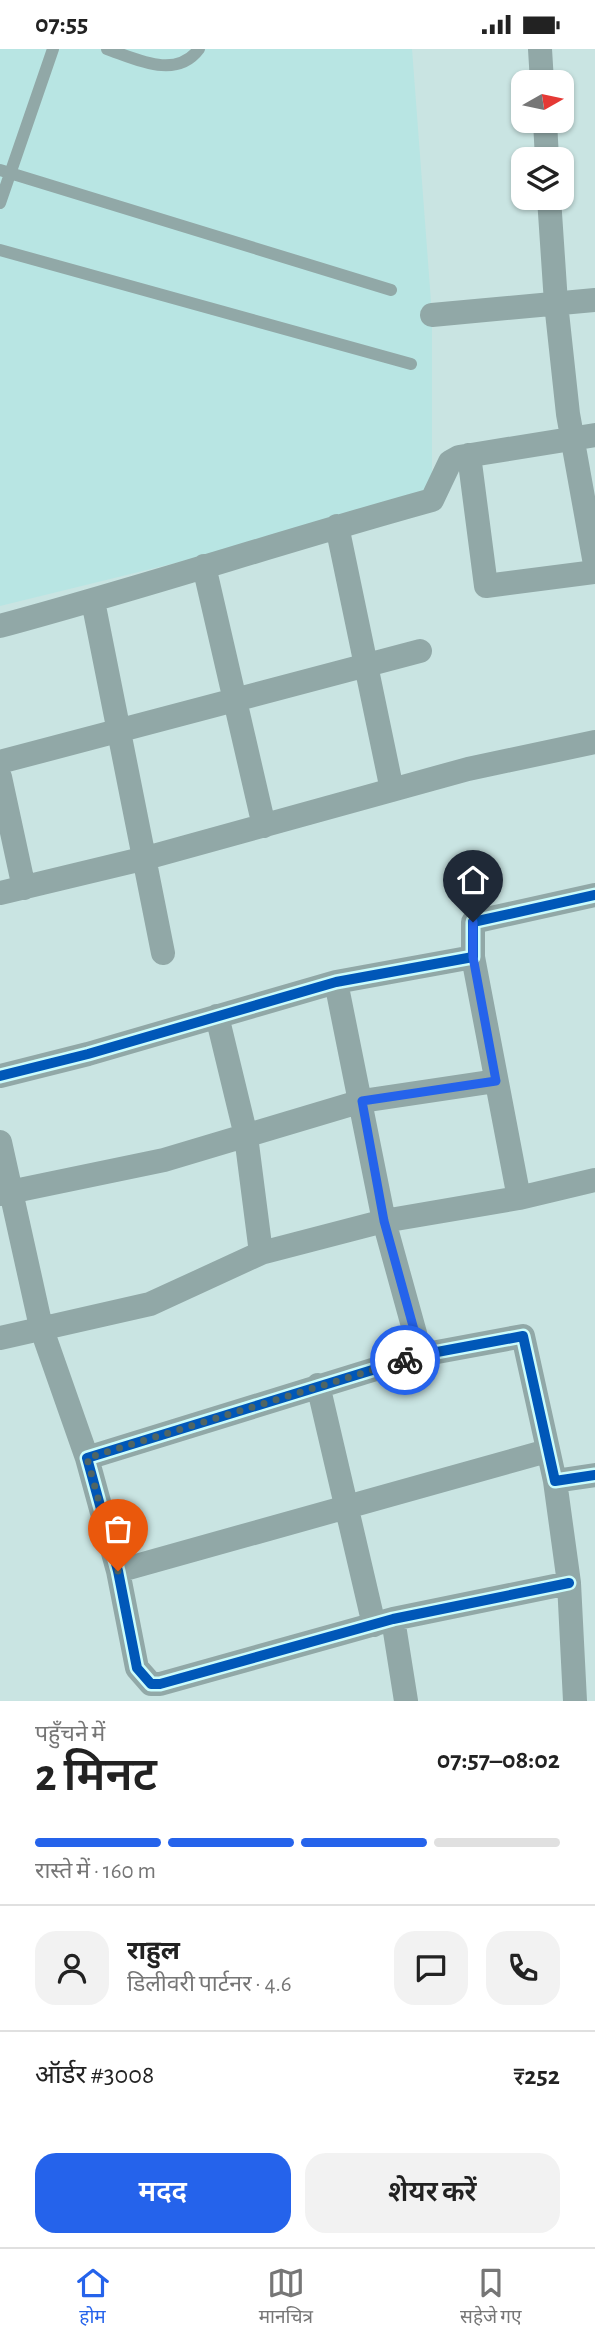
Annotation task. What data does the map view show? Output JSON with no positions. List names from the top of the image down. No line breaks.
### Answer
{"north":"right","page":{"status":"07:55","heading":["2 मिनट","पहुँचने में","07:57–08:02"],"panel":["राहुल","डिलीवरी पार्टनर · 4.6","ऑर्डर #3008","₹252"],"bar":"रास्ते में · 160 m","buttons":["मदद","शेयर करें"],"tabs":["होम","मानचित्र","सहेजे गए"]}}
